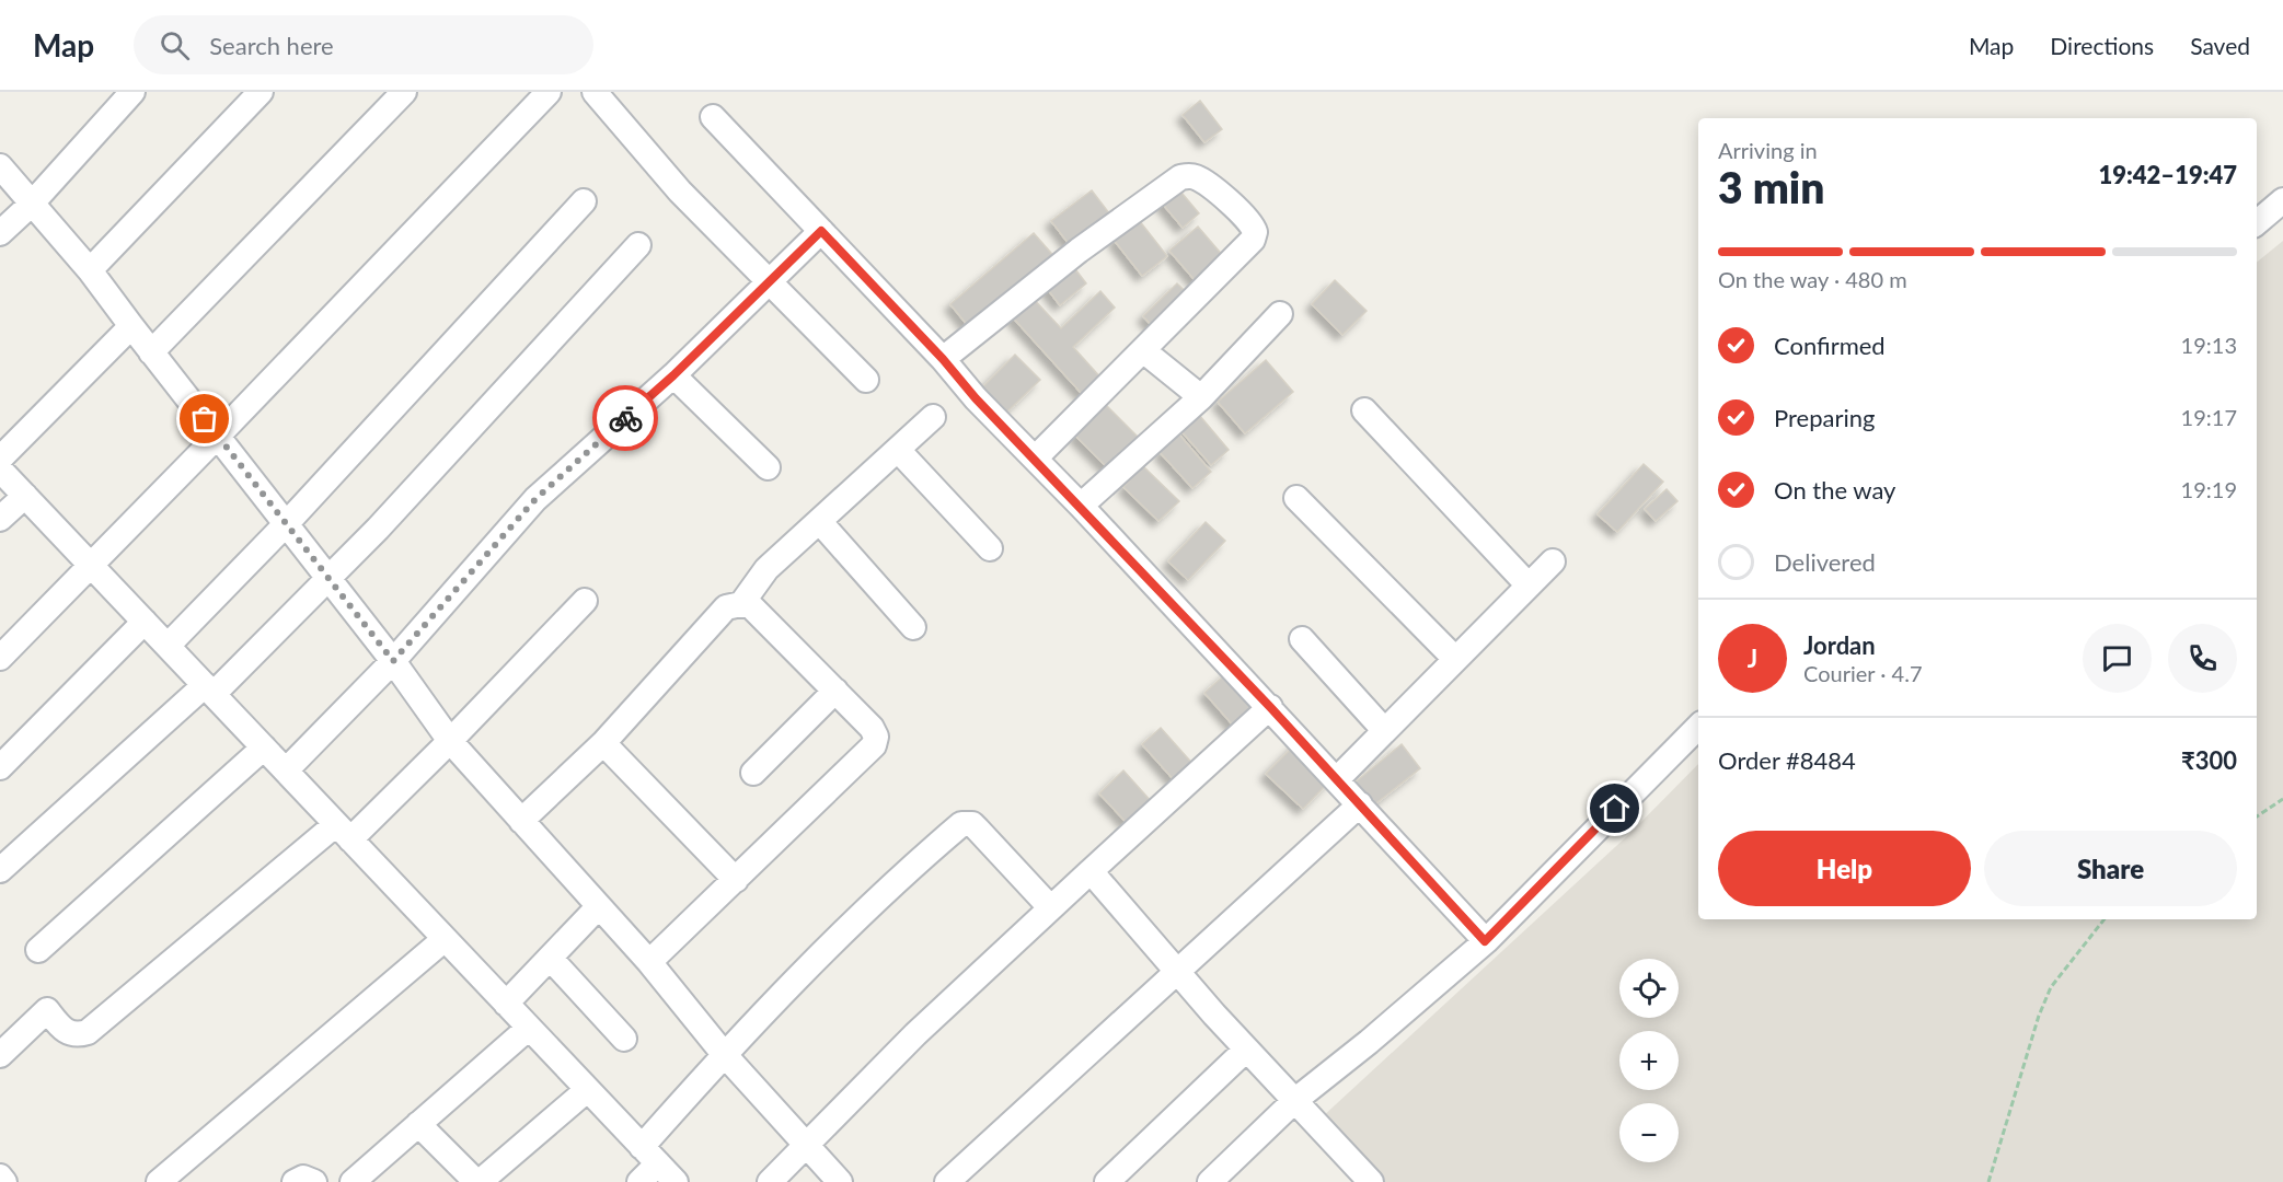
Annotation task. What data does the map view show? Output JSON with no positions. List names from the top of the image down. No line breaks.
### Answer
{"page":{"header":"Map","search":"Search here","nav":["Map","Directions","Saved"],"heading":["3 min","Arriving in","19:42–19:47"],"panel":["Jordan","Courier · 4.7","Order #8484","₹300"],"bar":"On the way · 480 m","list":[["Confirmed","19:13"],["Preparing","19:17"],["On the way","19:19"],"Delivered"],"round":"J","buttons":["Help","Share"],"map_buttons":["+","−"]}}
